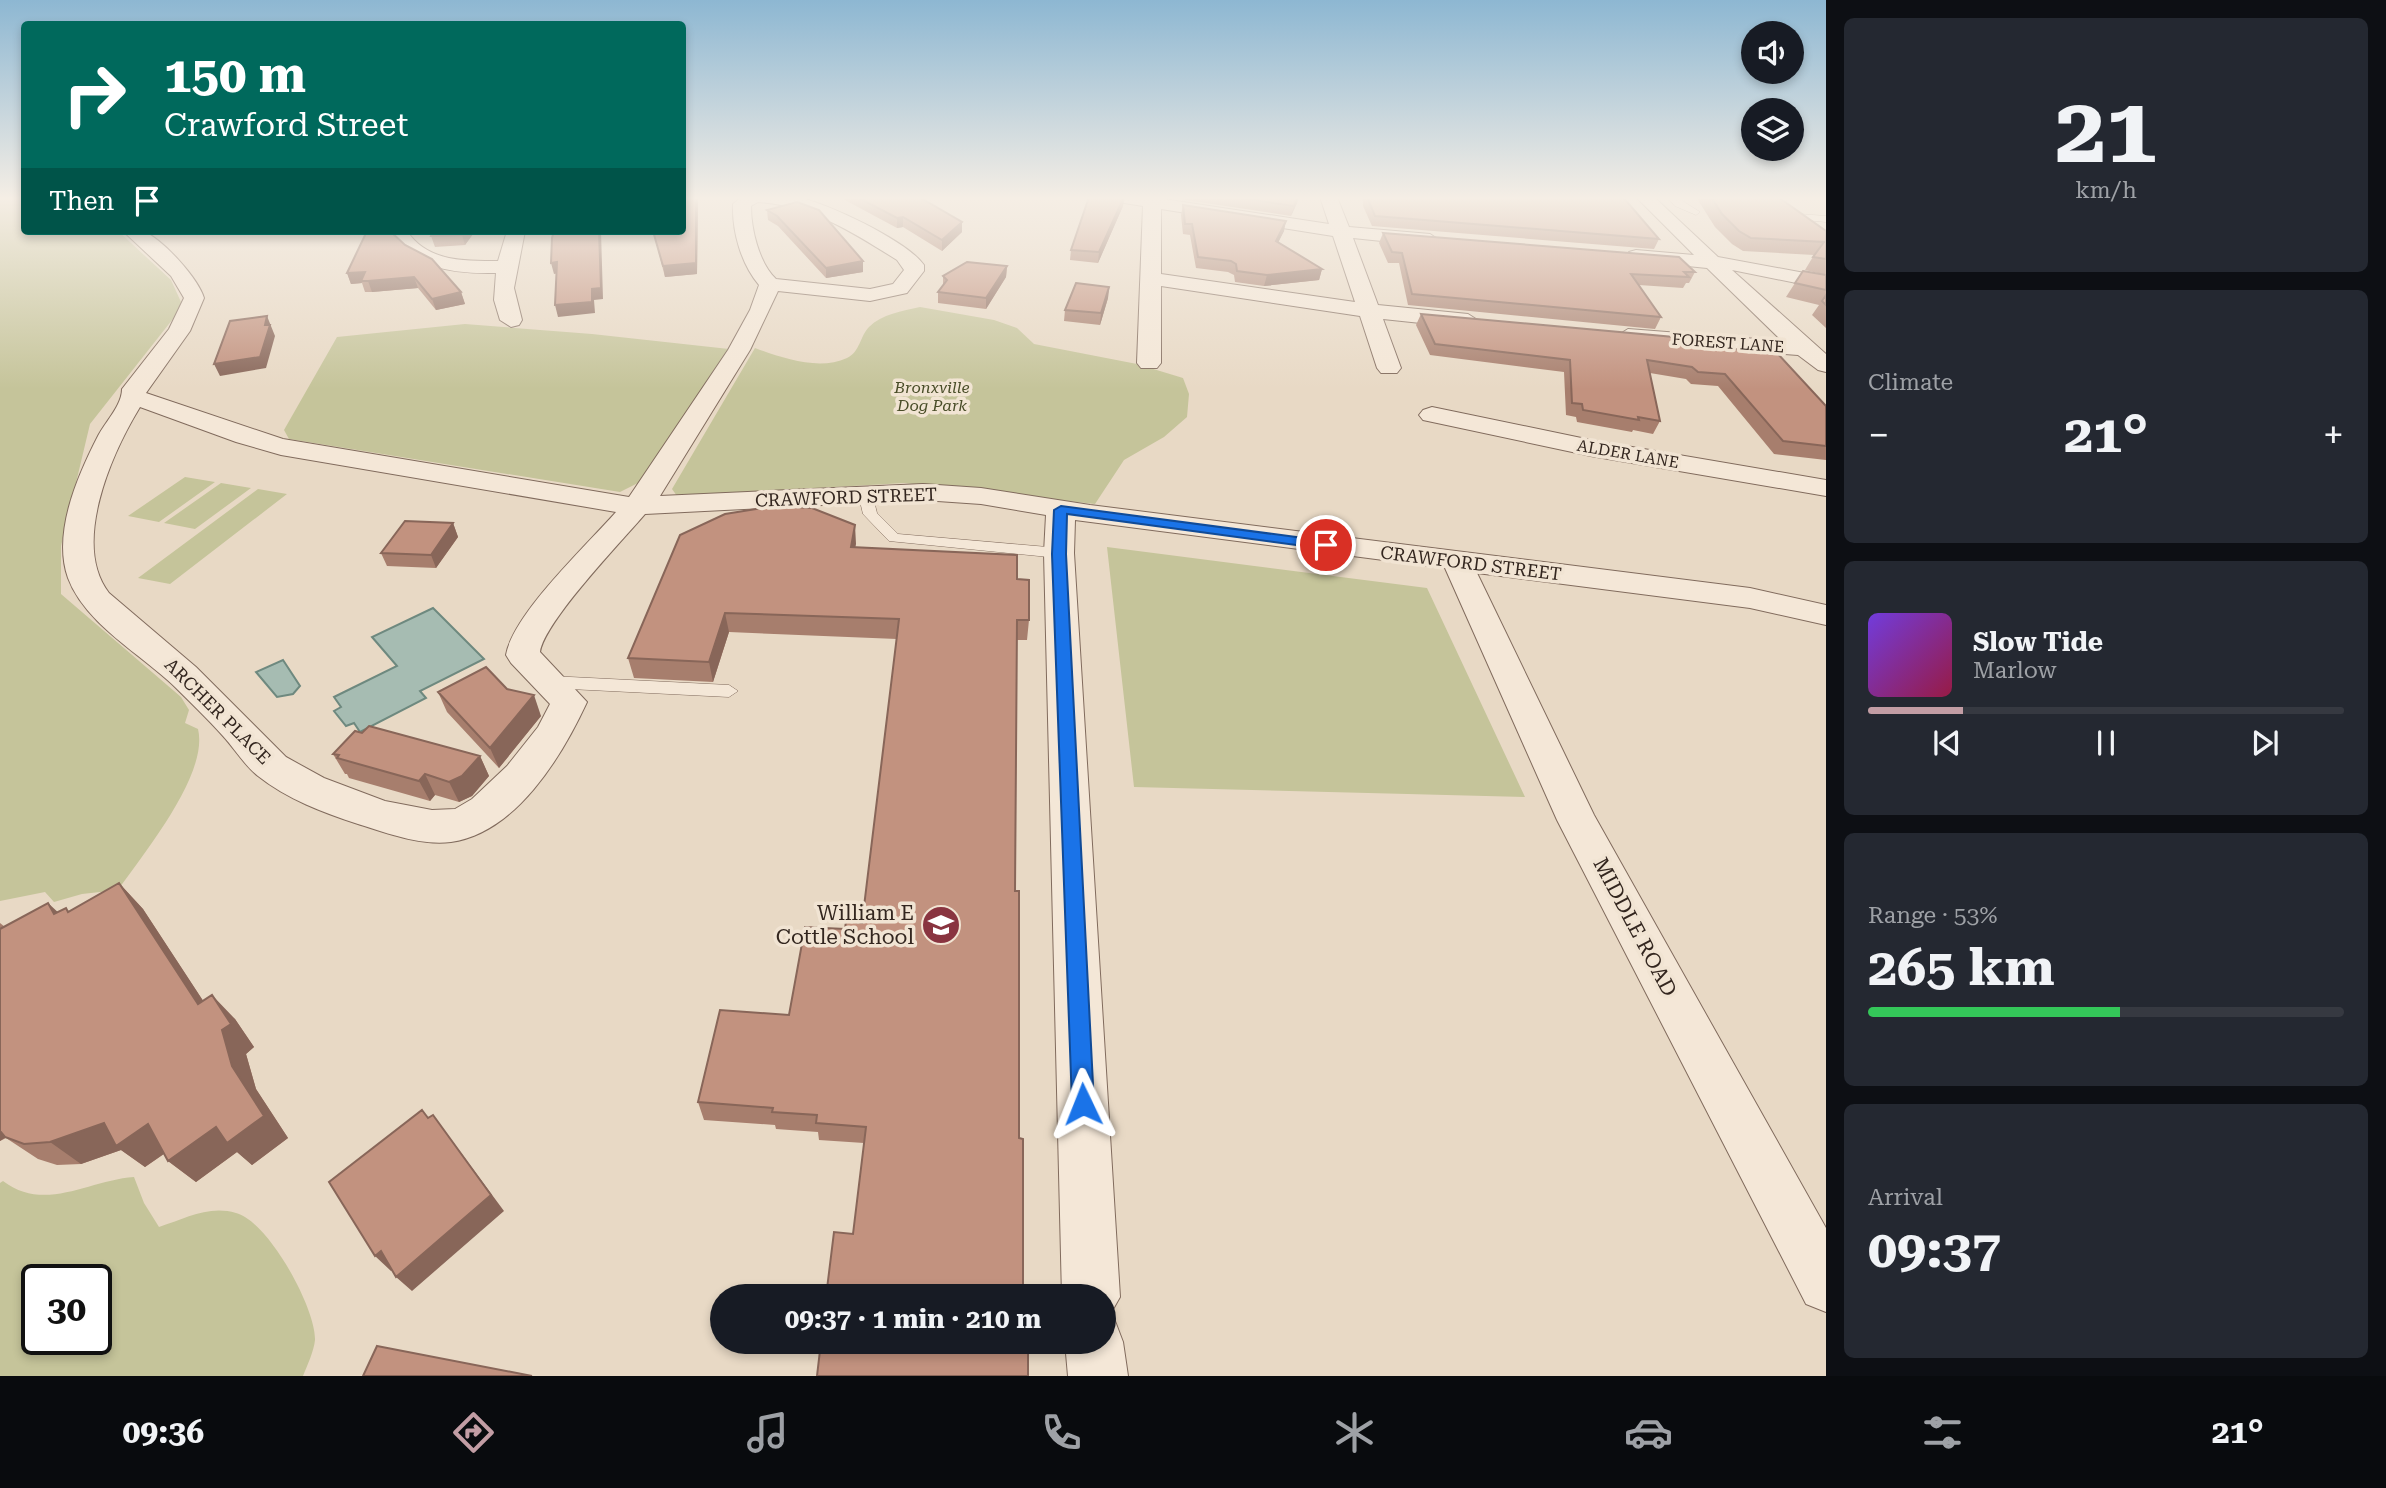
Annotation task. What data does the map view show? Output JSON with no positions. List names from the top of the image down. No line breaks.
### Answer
{"streets":{"street":["FOREST LANE","ALDER LANE","CRAWFORD STREET","ARCHER PLACE","MIDDLE ROAD"]},"crossings":[["CRAWFORD STREET","ARCHER PLACE"],["CRAWFORD STREET","MIDDLE ROAD"]],"parks":["Bronxville Dog Park"],"places":{"school or university":["William E Cottle School"]},"page":{"tile":[["21","km/h"],"Climate",["Range · 53%","265 km"],["Arrival","09:37"]],"turn":["150 m","Crawford Street"],"then":"Then","heat":["−","21°","+"],"song":["Slow Tide","Marlow"],"limit":"30","trip":"09:37 · 1 min · 210 m","tabs":["09:36","21°"]}}
